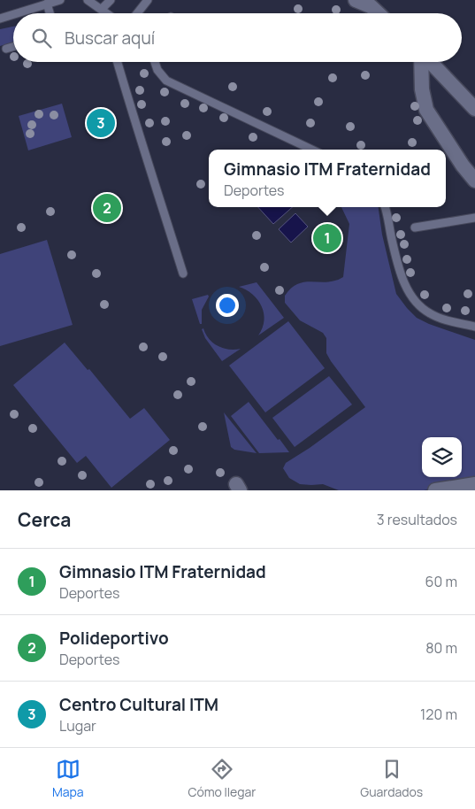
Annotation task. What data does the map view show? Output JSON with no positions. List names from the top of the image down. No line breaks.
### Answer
{"page":{"search":"Buscar aquí","pins":["3","2","1"],"popup":["Gimnasio ITM Fraternidad","Deportes"],"heading":["Cerca","3 resultados"],"list":[{"mark":"1","name":"Gimnasio ITM Fraternidad","note":"Deportes","value":"60 m"},{"mark":"2","name":"Polideportivo","note":"Deportes","value":"80 m"},{"mark":"3","name":"Centro Cultural ITM","note":"Lugar","value":"120 m"}],"nav":["Mapa","Cómo llegar","Guardados"]}}
